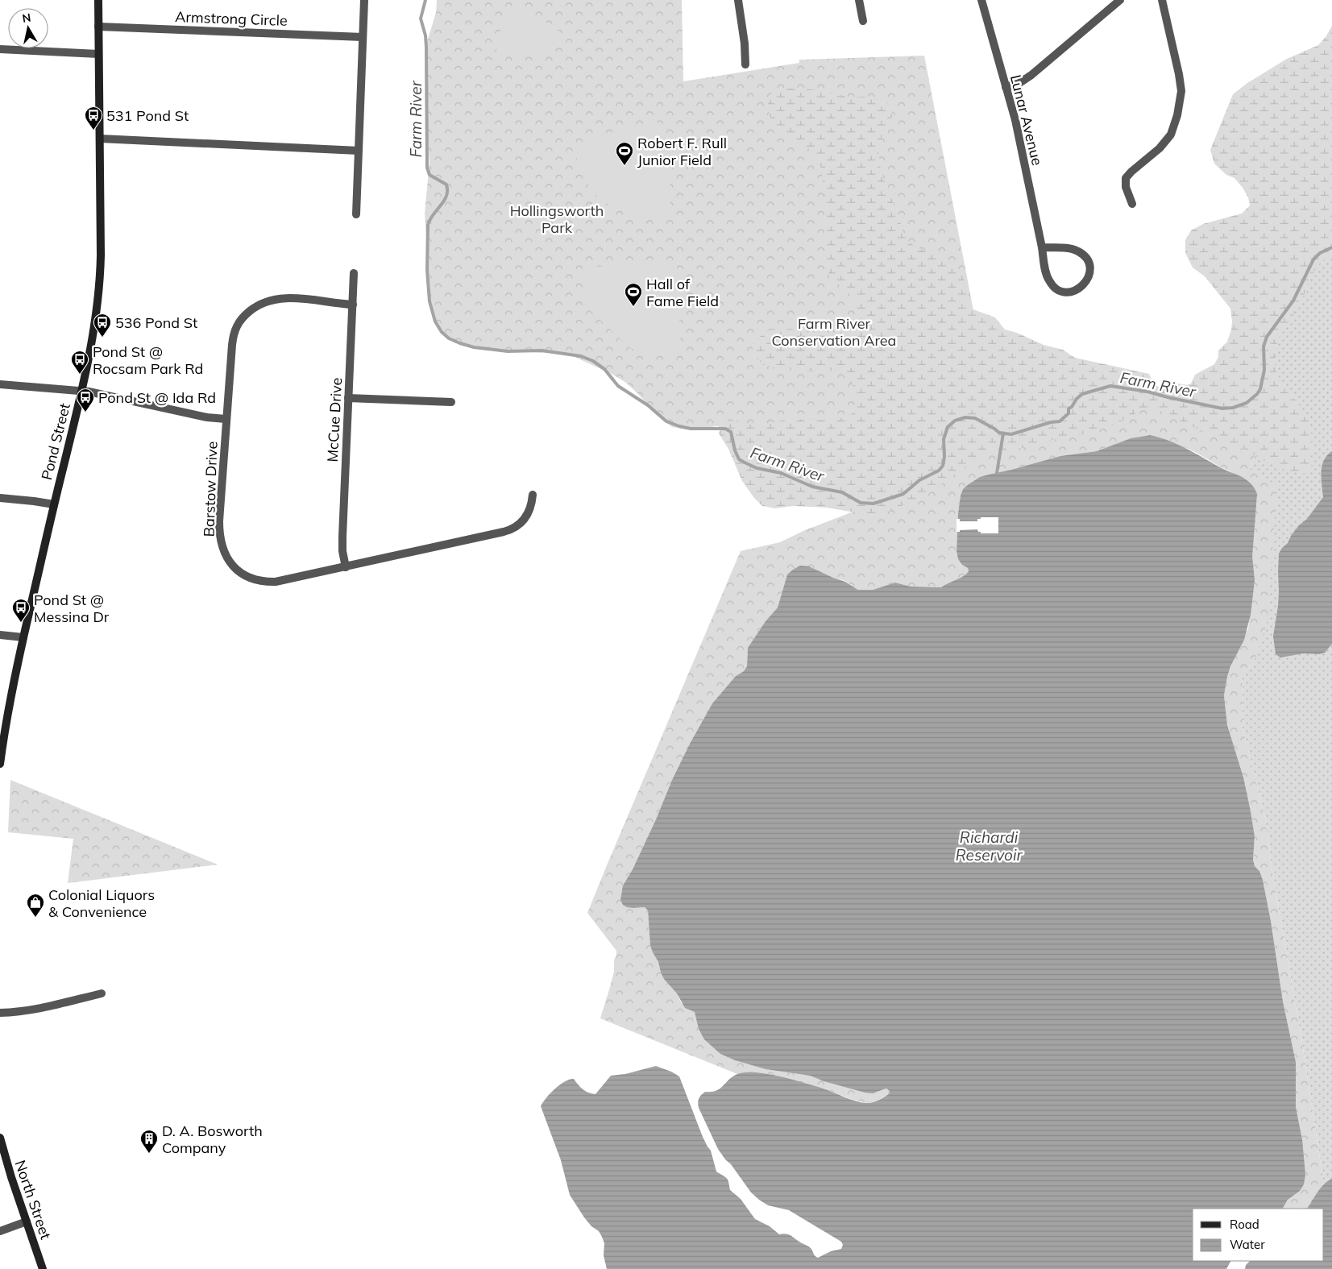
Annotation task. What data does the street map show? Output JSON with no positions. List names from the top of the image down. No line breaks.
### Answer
{"streets":{"main road":["Pond Street","North Street"],"street":["Armstrong Circle","Lunar Avenue","McCue Drive","Barstow Drive"]},"crossings":[["Armstrong Circle","Pond Street"],["McCue Drive","Barstow Drive"]],"water":["Farm River","Richardi Reservoir"],"parks":["Hollingsworth Park","Farm River Conservation Area"],"places":{"bus stop":["531 Pond St","536 Pond St","Pond St @ Rocsam Park Rd","Pond St @ Ida Rd","Pond St @ Messina Dr"],"sports":["Robert F. Rull Junior Field","Hall of Fame Field"],"shop":["Colonial Liquors & Convenience"],"building":["D. A. Bosworth Company"]},"legend":["Road","Water"],"north":"top"}
